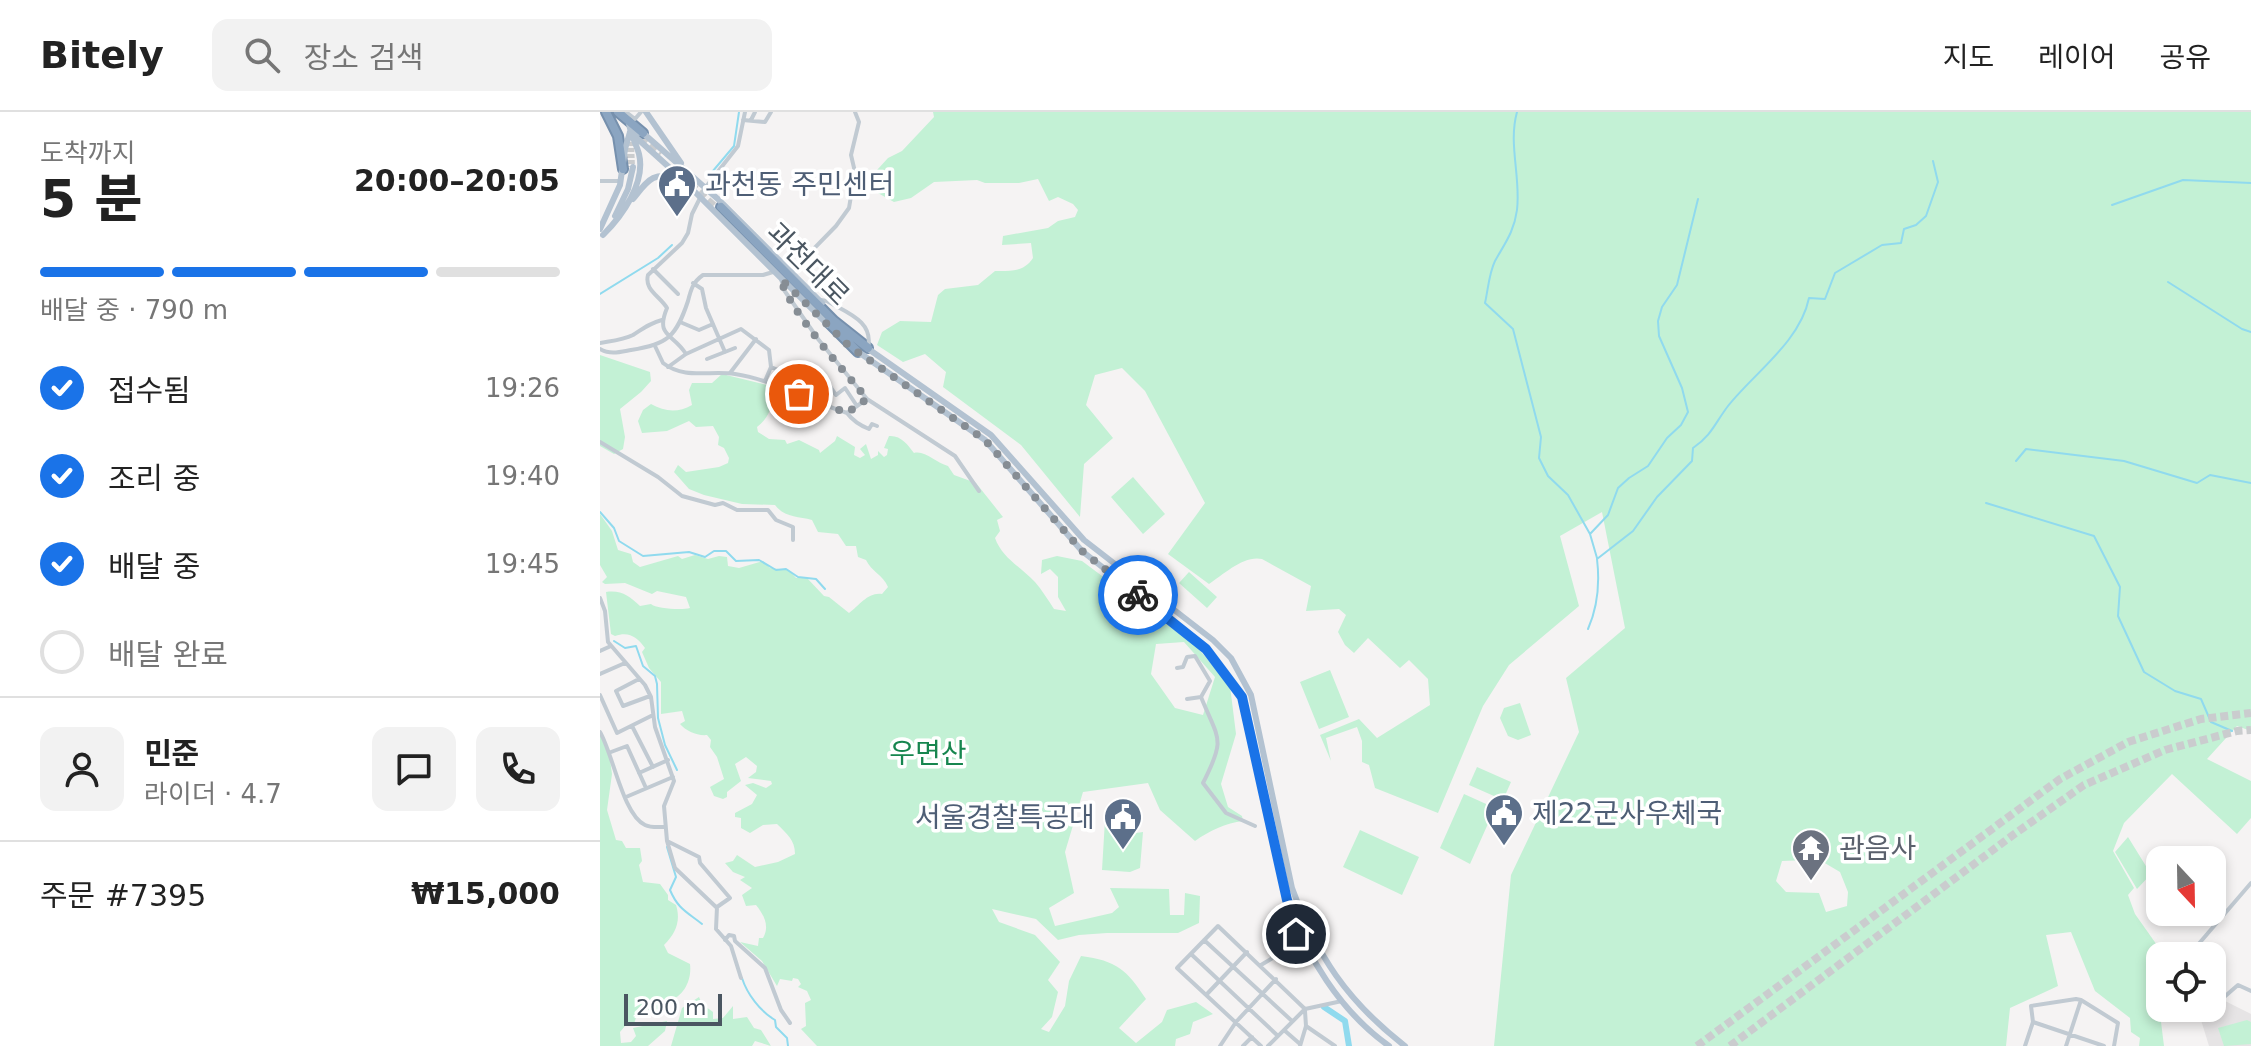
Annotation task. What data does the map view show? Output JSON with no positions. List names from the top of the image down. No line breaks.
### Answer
{"streets":{"highway":["과천대로"]},"parks":["우면산"],"places":{"public building":["과천동 주민센터","제22군사우체국","서울경찰특공대"],"temple":["관음사"]},"scale_bar":"200 m","north":"bottom","page":{"header":"Bitely","search":"장소 검색","nav":["지도","레이어","공유"],"heading":["5 분","도착까지","20:00–20:05"],"panel":["민준","라이더 · 4.7","주문 #7395","₩15,000"],"bar":"배달 중 · 790 m","list":[["접수됨","19:26"],["조리 중","19:40"],["배달 중","19:45"],"배달 완료"],"scale":"200 m"}}
